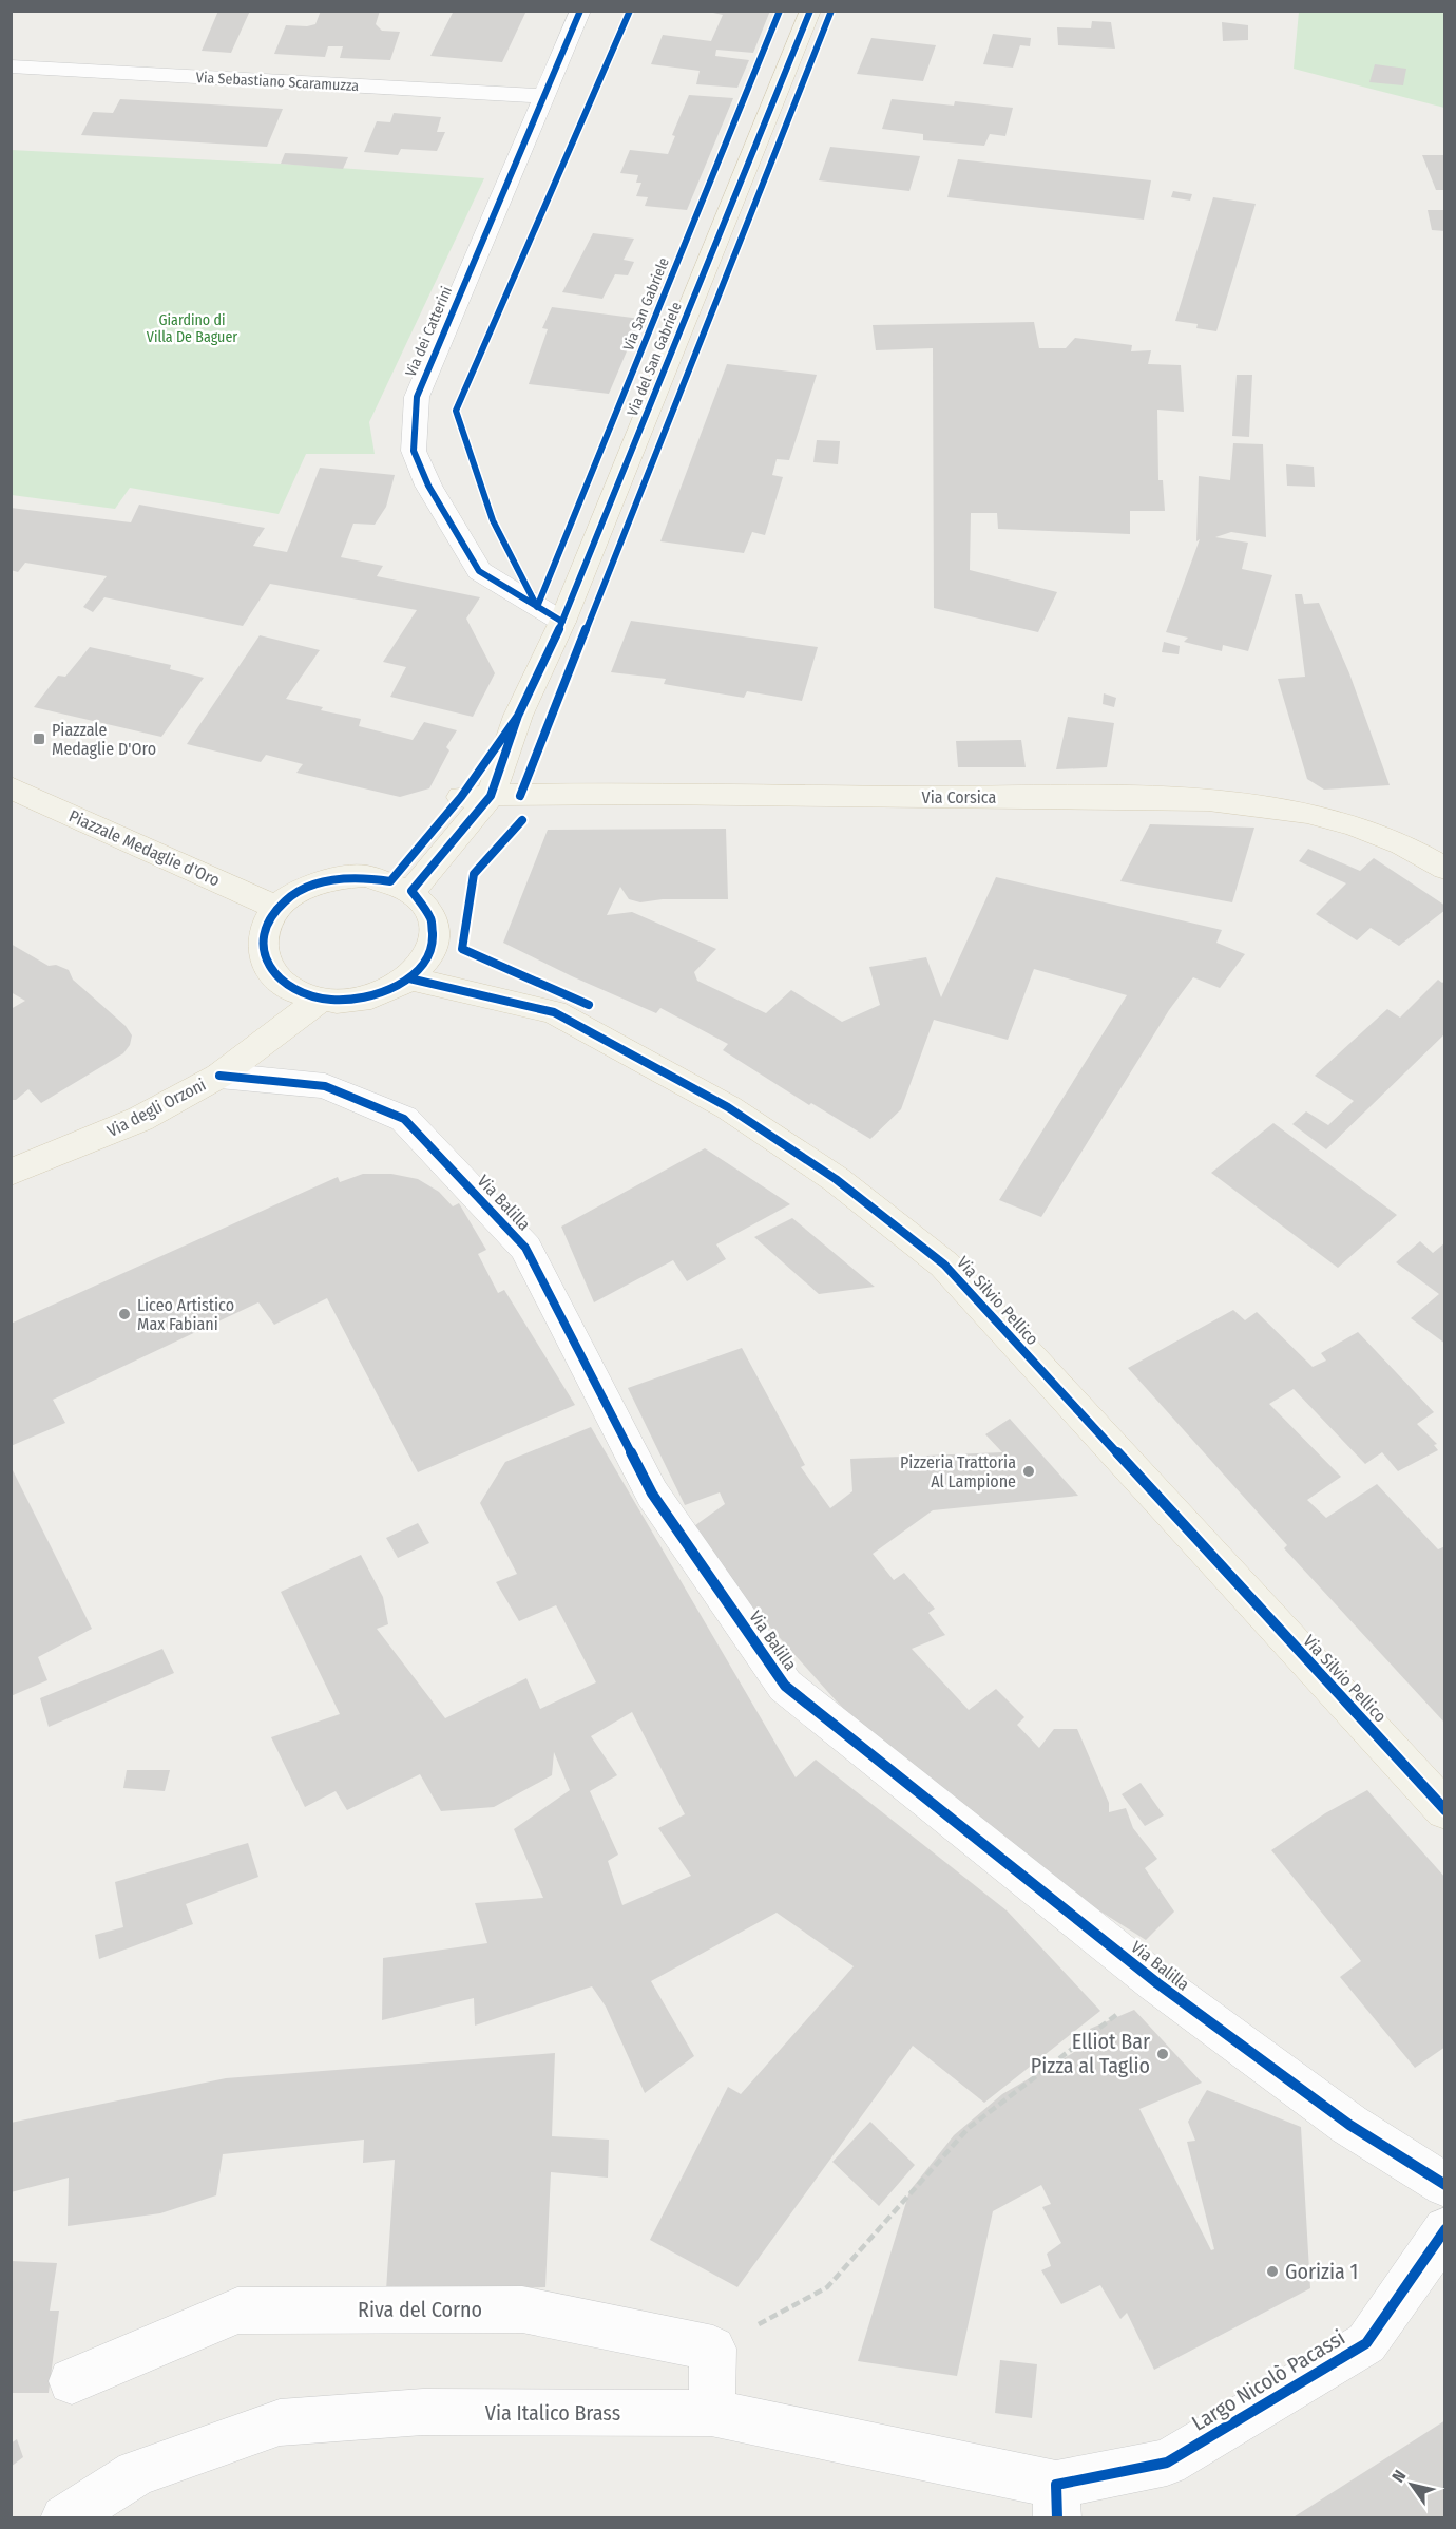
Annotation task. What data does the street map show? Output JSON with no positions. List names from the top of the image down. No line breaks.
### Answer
{"streets":{"main road":["Via del San Gabriele","Via Corsica","Piazzale Medaglie d'Oro","Via degli Orzoni","Via Silvio Pellico"],"street":["Via Sebastiano Scaramuzza","Via dei Catterini","Via Balilla","Riva del Corno","Largo Nicolò Pacassi","Via Italico Brass"],"cycle path":["Via San Gabriele"]},"crossings":[["Via Sebastiano Scaramuzza","Via dei Catterini"],["Via dei Catterini","Via del San Gabriele"],["Via del San Gabriele","Via Corsica"],["Via del San Gabriele","Piazzale Medaglie d'Oro"],["Via del San Gabriele","Via degli Orzoni"],["Via del San Gabriele","Via Silvio Pellico"],["Piazzale Medaglie d'Oro","Via degli Orzoni"],["Piazzale Medaglie d'Oro","Via Silvio Pellico"],["Via degli Orzoni","Via Balilla"],["Via degli Orzoni","Via Silvio Pellico"],["Largo Nicolò Pacassi","Via Italico Brass"]],"parks":["Giardino di Villa De Baguer"],"places":{"transit":["Piazzale Medaglie D'Oro"],"other":["Liceo Artistico Max Fabiani","Pizzeria Trattoria Al Lampione","Elliot Bar Pizza al Taglio","Gorizia 1"]},"north":"top left"}
